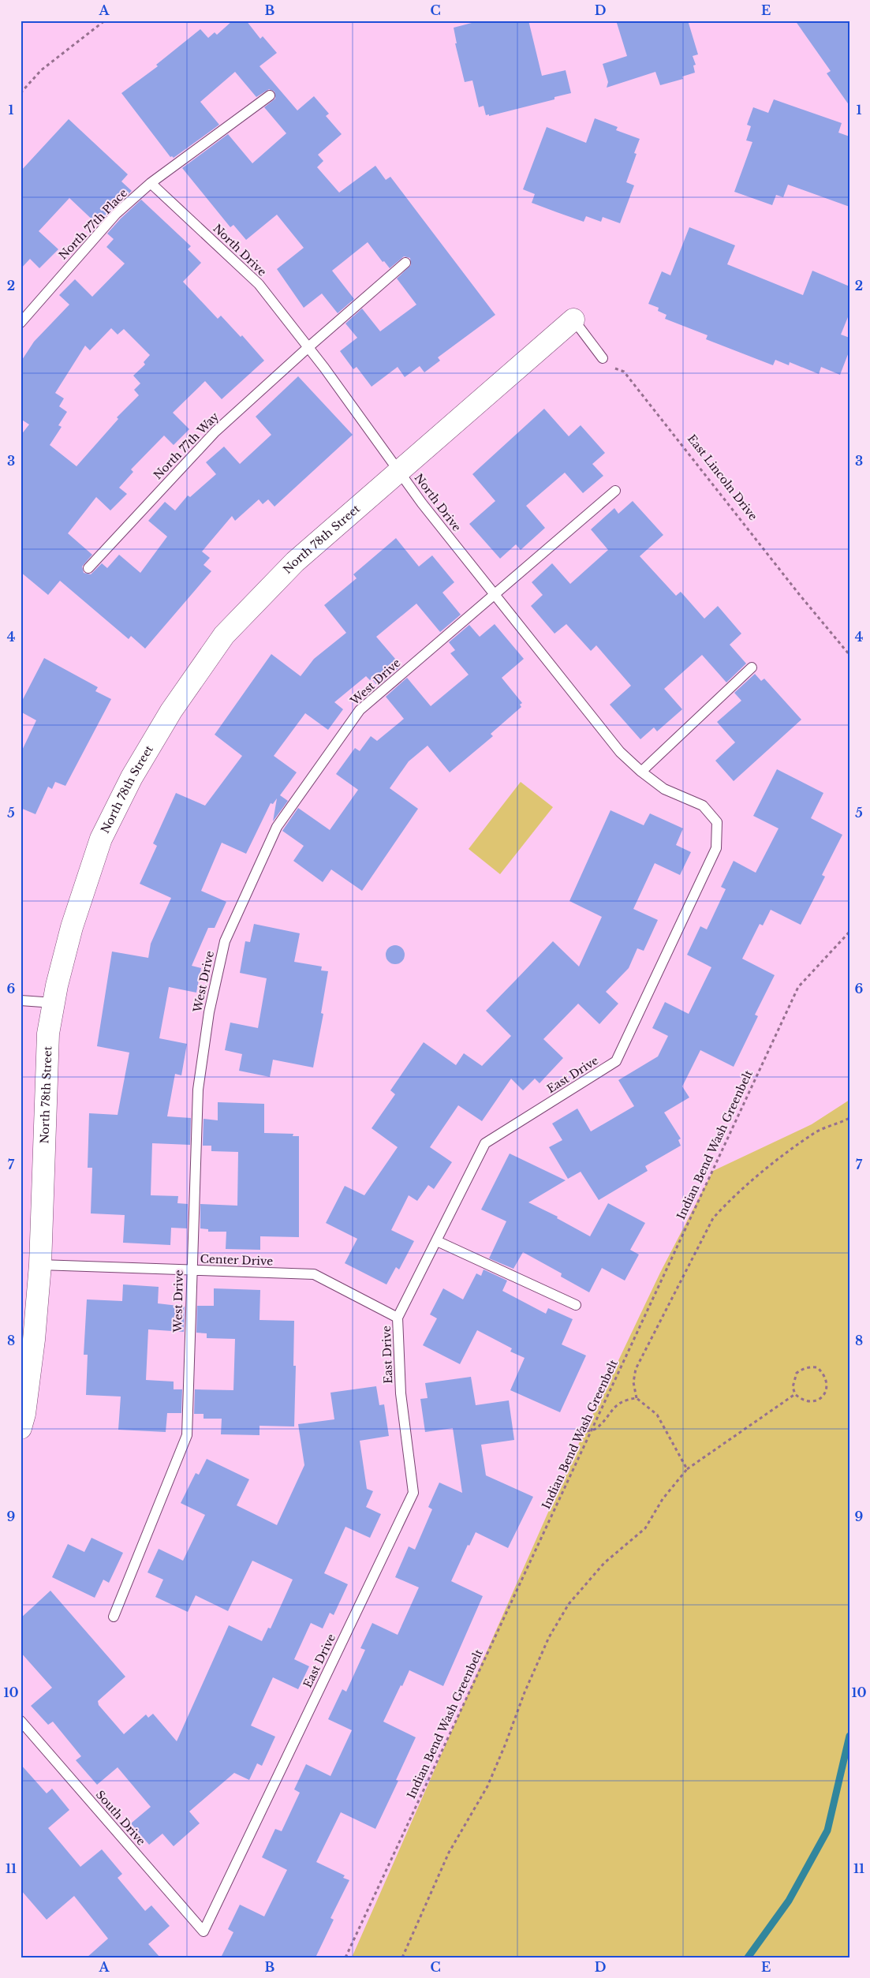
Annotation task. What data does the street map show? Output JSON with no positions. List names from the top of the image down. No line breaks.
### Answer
{"streets":{"street":["North 78th Street"],"lane":["North 77th Place","North Drive","North 77th Way","West Drive","East Drive","Center Drive","South Drive"],"path":["East Lincoln Drive","Indian Bend Wash Greenbelt"]},"crossings":[["North 77th Place","North Drive"],["North Drive","North 77th Way"],["North Drive","North 78th Street"],["North Drive","West Drive"],["North Drive","East Drive"],["North 78th Street","Center Drive"],["West Drive","Center Drive"],["East Drive","Center Drive"],["East Drive","South Drive"]],"grid":{"columns":["A","B","C","D","E"],"rows":["1","2","3","4","5","6","7","8","9","10","11"]}}
